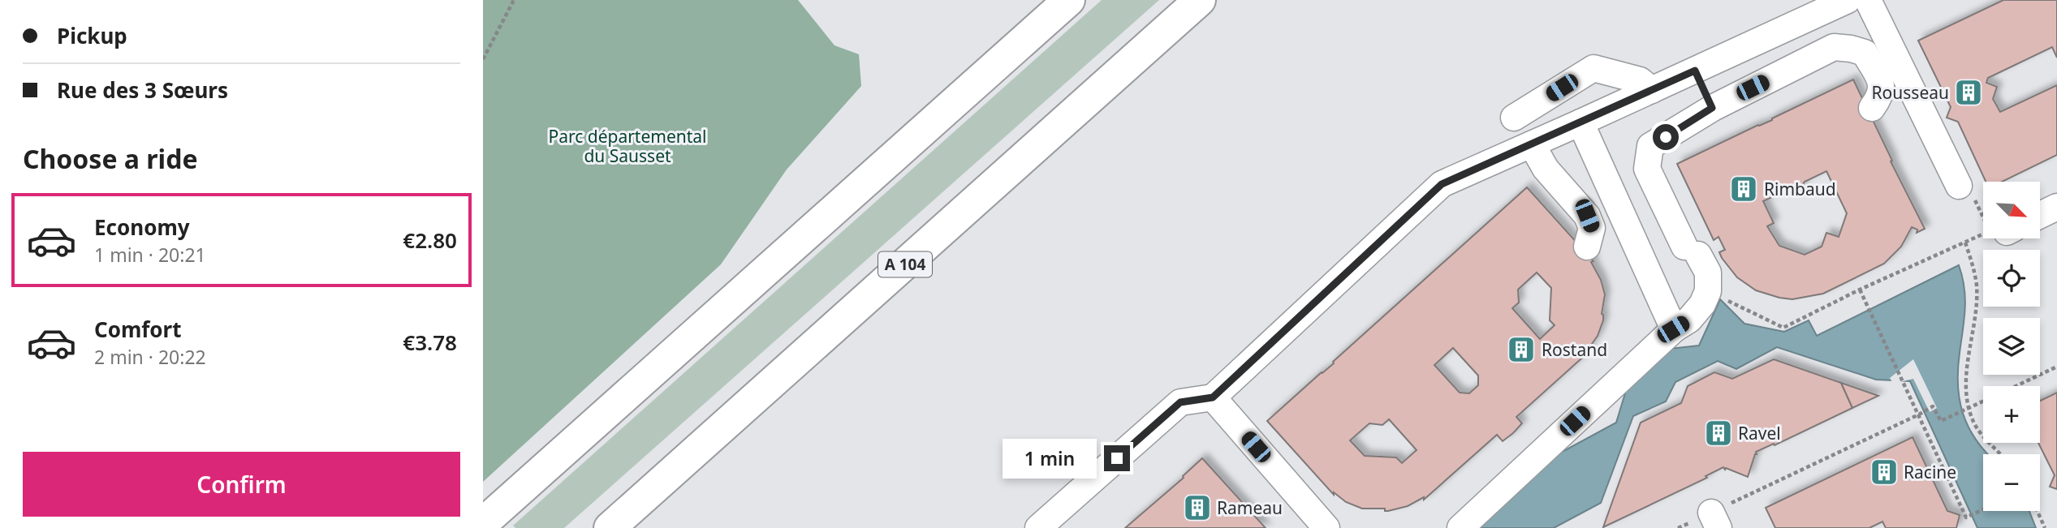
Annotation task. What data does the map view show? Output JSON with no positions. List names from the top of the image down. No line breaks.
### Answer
{"streets":{"highway":["A 104"]},"parks":["Parc départemental du Sausset"],"places":{"building":["Rousseau","Rimbaud","Rostand","Ravel","Racine","Rameau"]},"north":"bottom right","page":{"banner":["Pickup","Rue des 3 Sœurs"],"heading":"Choose a ride","map_buttons":["+","−"],"list":[{"name":"Economy","note":"1 min · 20:21","value":"€2.80"},{"name":"Comfort","note":"2 min · 20:22","value":"€3.78"}],"bubble":"1 min","buttons":"Confirm"}}
